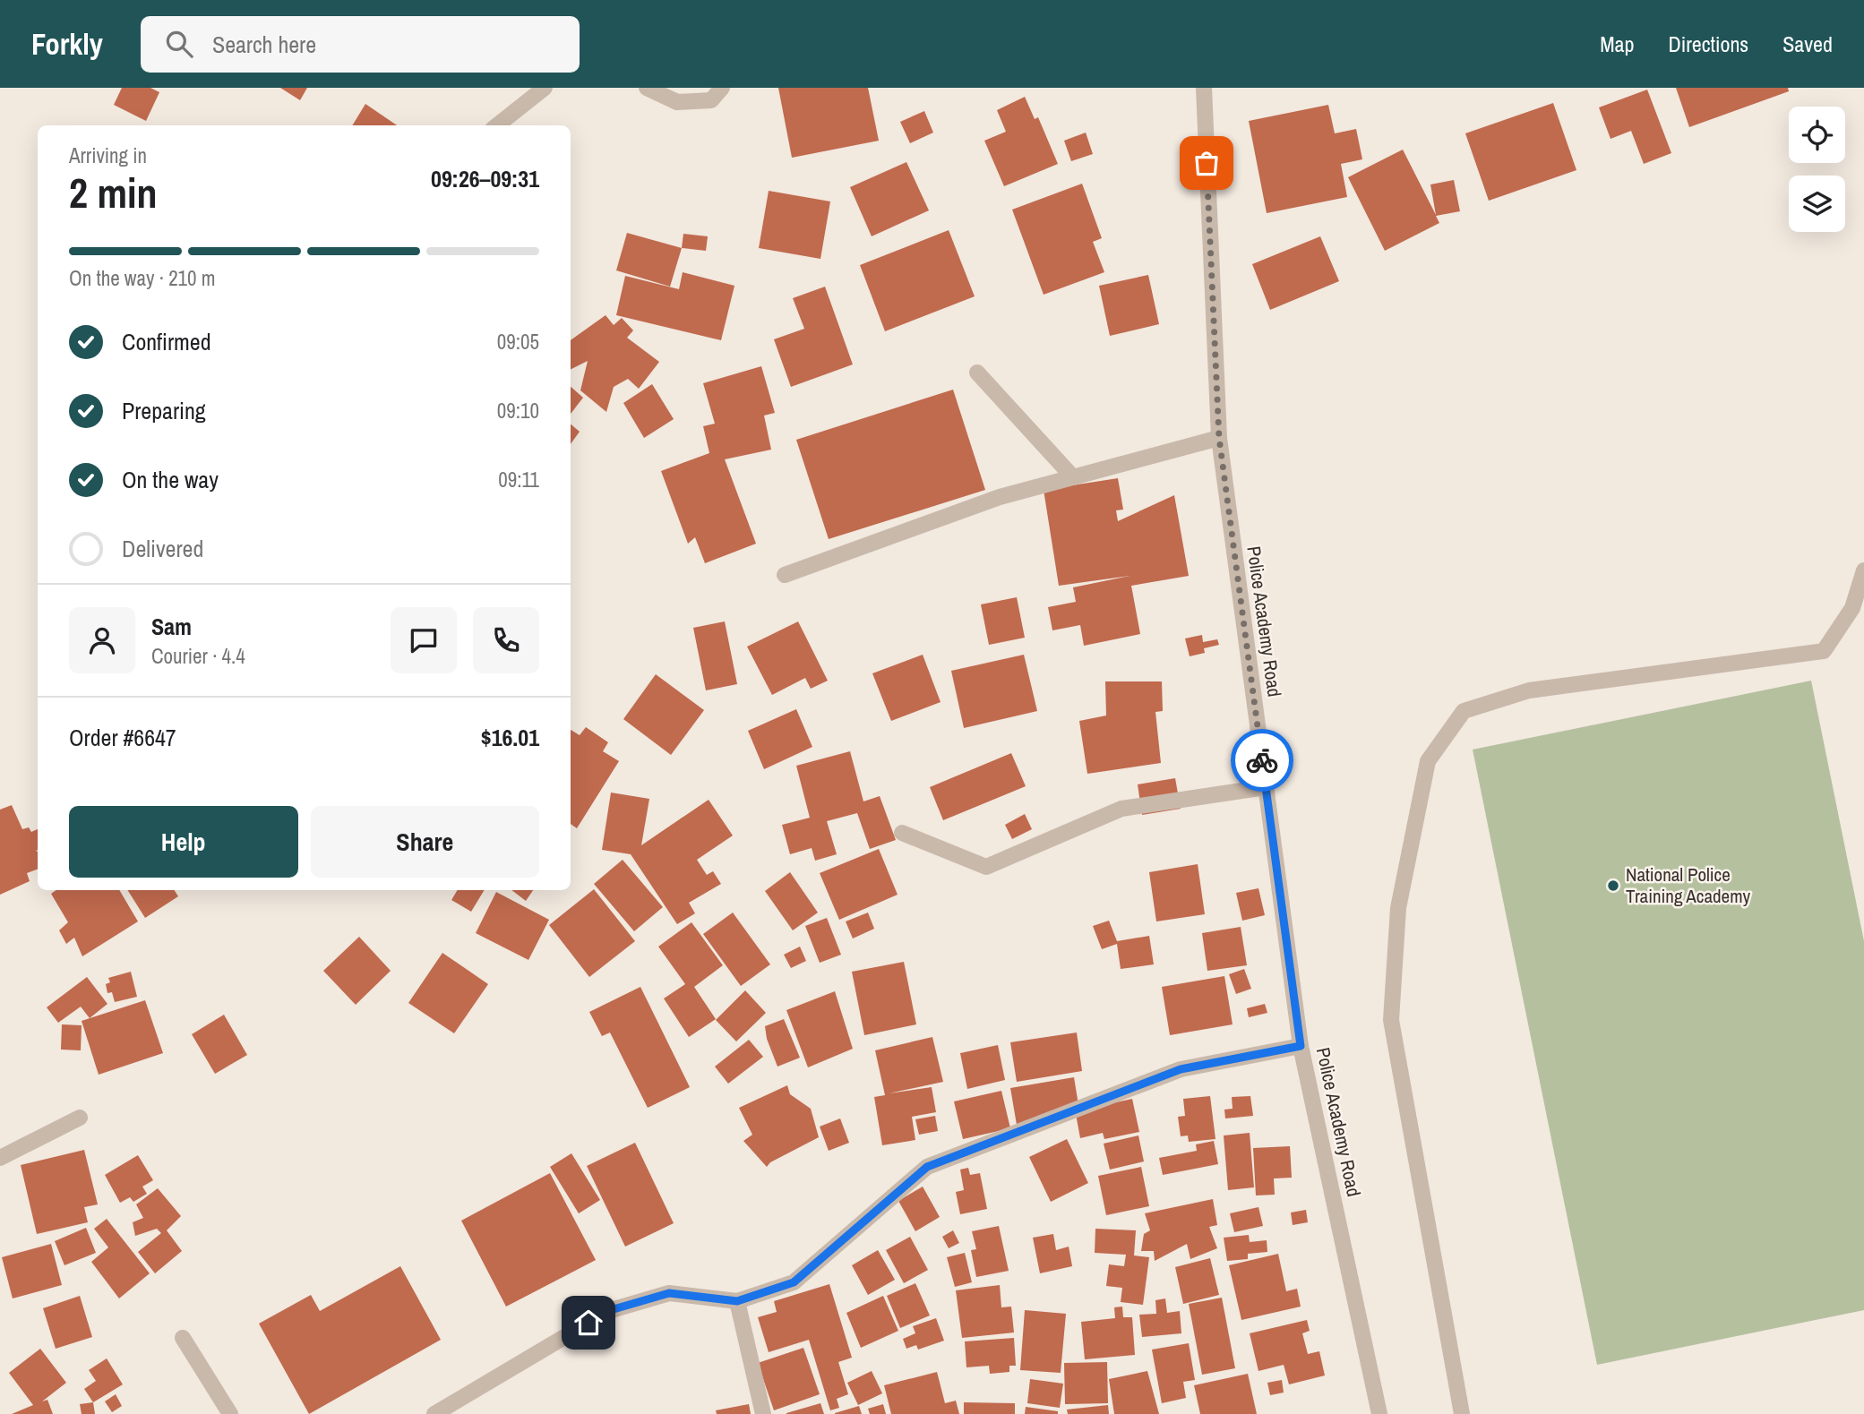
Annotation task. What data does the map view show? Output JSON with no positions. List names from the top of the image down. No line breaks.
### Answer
{"streets":{"street":["Police Academy Road"]},"places":["National Police Training Academy"],"page":{"header":"Forkly","search":"Search here","nav":["Map","Directions","Saved"],"heading":["2 min","Arriving in","09:26–09:31"],"panel":["Sam","Courier · 4.4","Order #6647","$16.01"],"bar":"On the way · 210 m","list":[["Confirmed","09:05"],["Preparing","09:10"],["On the way","09:11"],"Delivered"],"buttons":["Help","Share"]}}
